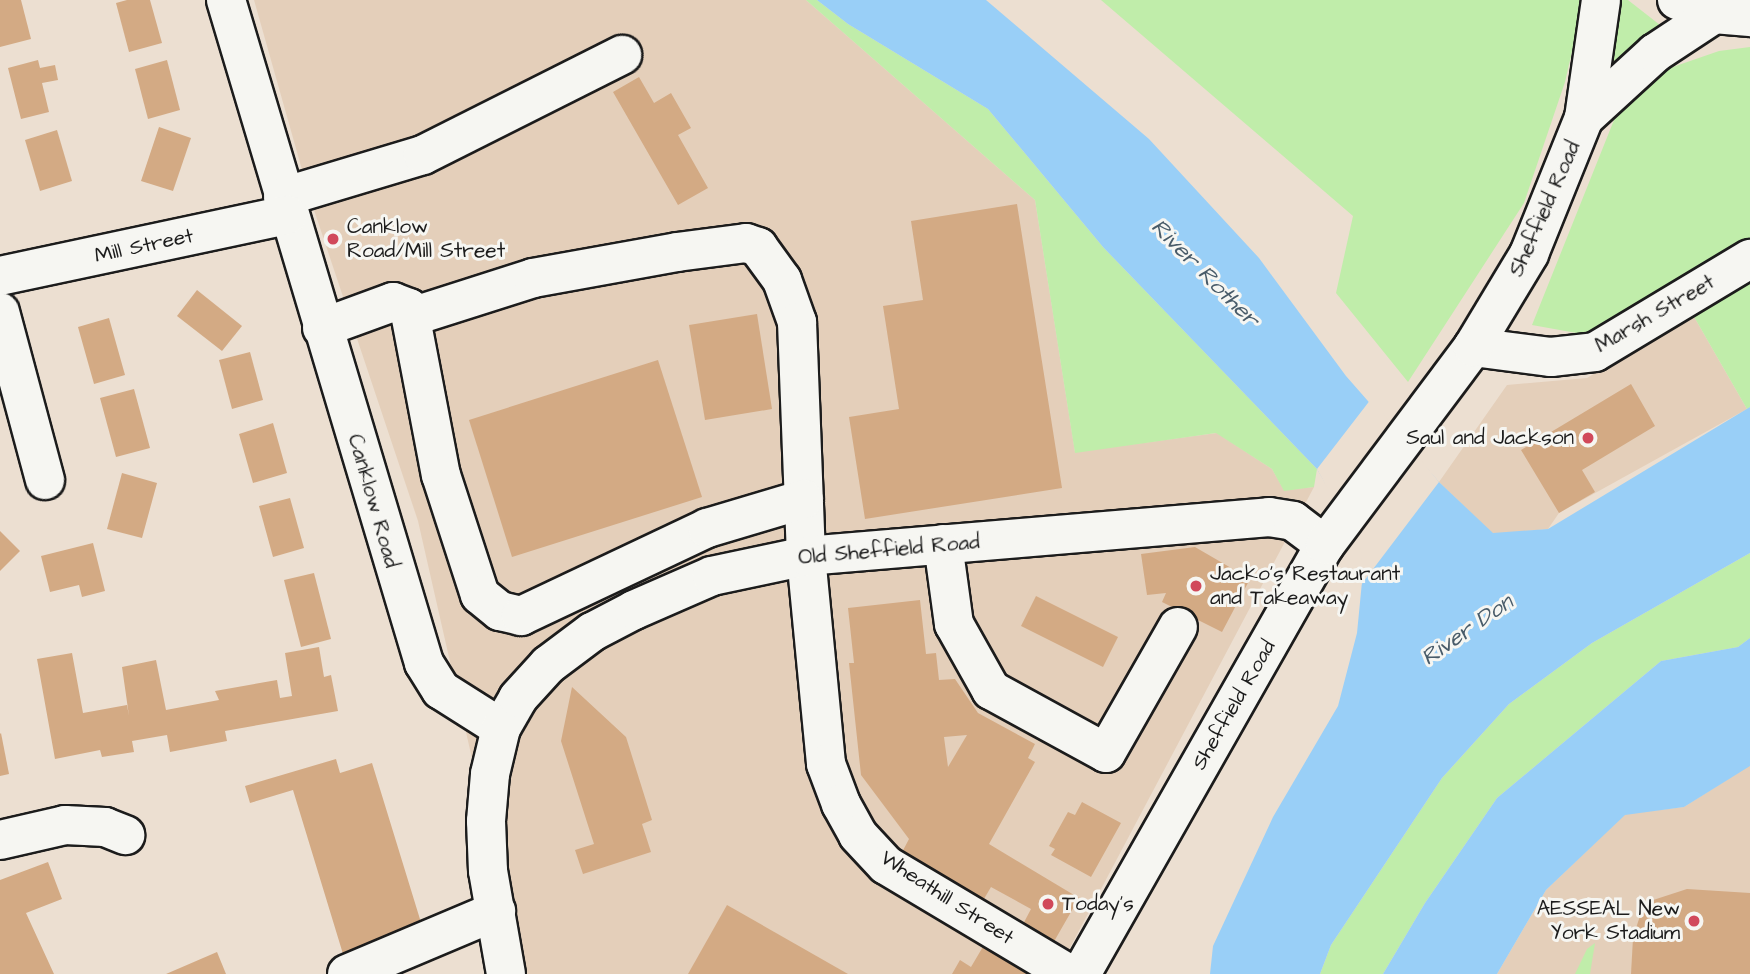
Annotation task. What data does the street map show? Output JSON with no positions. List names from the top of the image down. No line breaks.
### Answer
{"streets":{"street":["Sheffield Road","Mill Street","Marsh Street","Canklow Road","Old Sheffield Road","Wheathill Street"]},"crossings":[["Sheffield Road","Marsh Street"],["Sheffield Road","Old Sheffield Road"],["Mill Street","Canklow Road"],["Canklow Road","Old Sheffield Road"],["Old Sheffield Road","Wheathill Street"]],"water":["River Rother","River Don"],"places":["Canklow Road/Mill Street","Saul and Jackson","Jacko's Restaurant and Takeaway","Today’s","AESSEAL New York Stadium"]}
